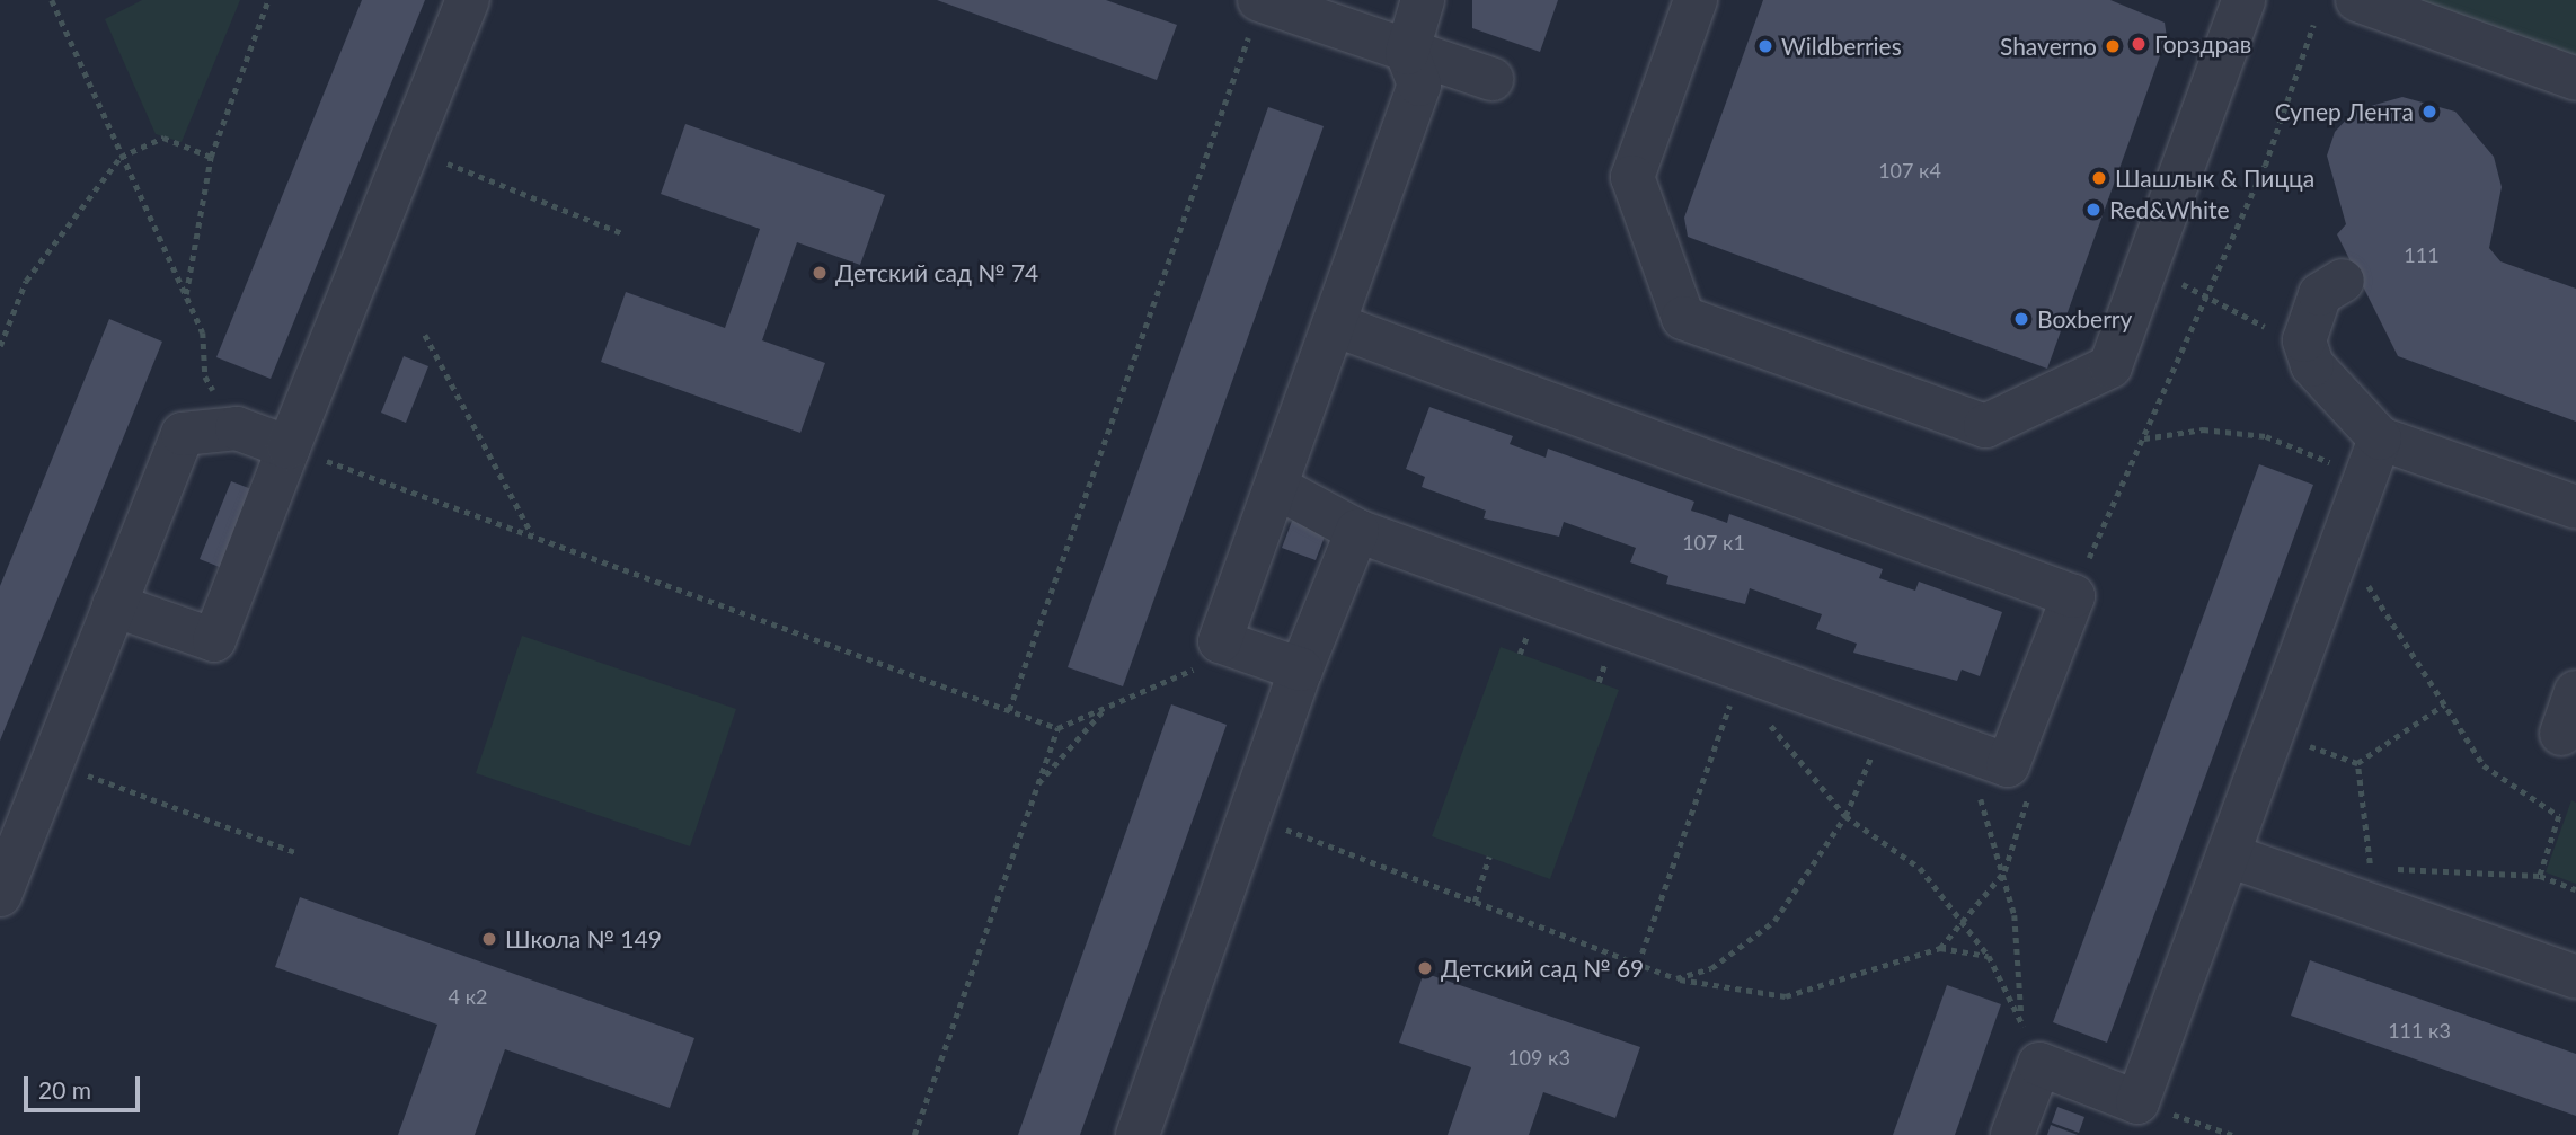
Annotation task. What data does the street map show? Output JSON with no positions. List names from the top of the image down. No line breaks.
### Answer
{"places":["Горздрав","Wildberries","Shaverno","Супер Лента","Шашлык & Пицца","Red&White","Детский сад № 74","Boxberry","Школа № 149","Детский сад № 69"],"house_numbers":["107 к4","111","107 к1","4 к2","111 к3","109 к3"],"scale_bar":"20 m"}
